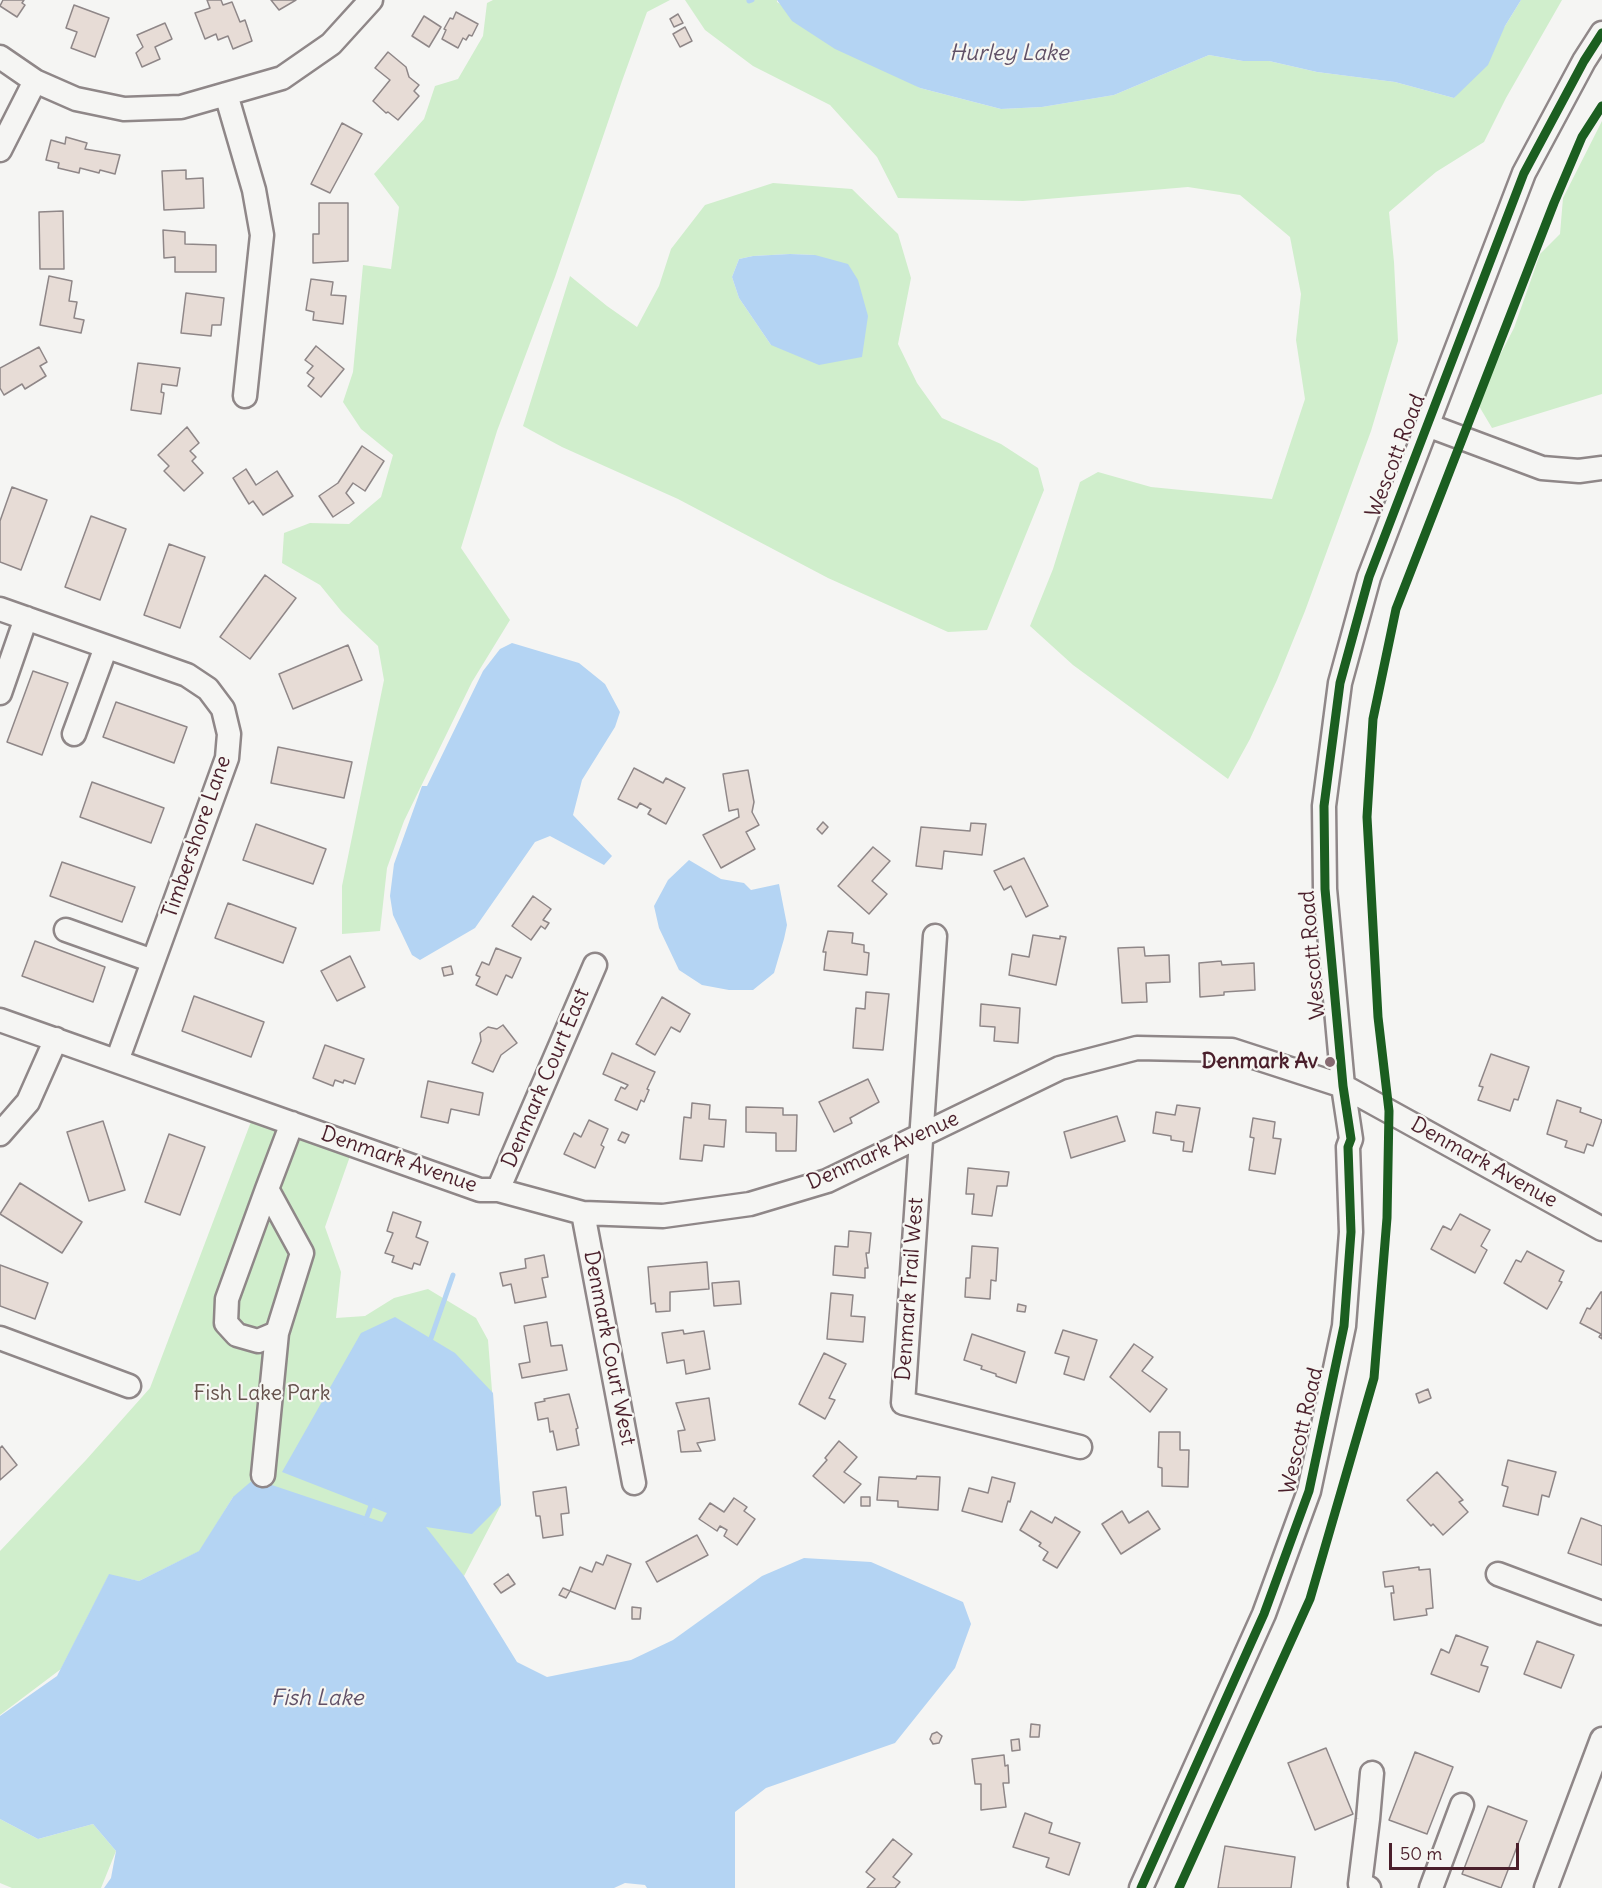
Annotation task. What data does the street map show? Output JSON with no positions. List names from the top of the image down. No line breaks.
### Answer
{"streets":{"street":["Wescott Road","Timbershore Lane","Denmark Court East","Denmark Avenue","Denmark Trail West","Denmark Court West"]},"crossings":[["Wescott Road","Denmark Avenue"],["Timbershore Lane","Denmark Avenue"],["Denmark Court East","Denmark Avenue"],["Denmark Avenue","Denmark Trail West"],["Denmark Avenue","Denmark Court West"]],"water":["Hurley Lake","Fish Lake"],"parks":["Fish Lake Park"],"places":["Denmark Av"],"scale_bar":"50 m"}
